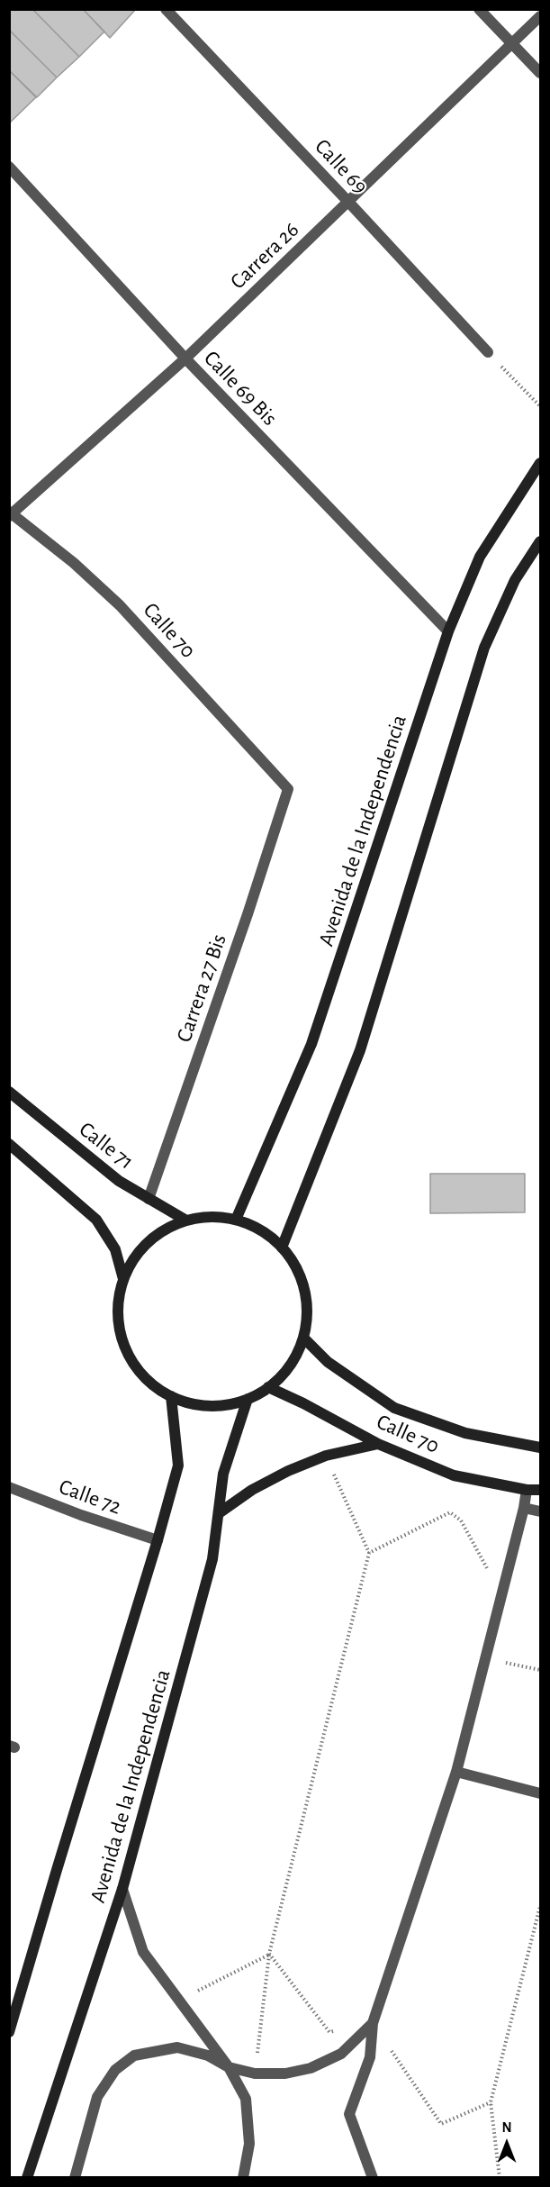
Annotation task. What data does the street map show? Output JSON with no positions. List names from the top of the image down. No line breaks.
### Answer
{"streets":{"main road":["Calle 70","Avenida de la Independencia","Calle 71"],"street":["Calle 69","Carrera 26","Calle 69 Bis","Carrera 27 Bis","Calle 72"]},"crossings":[["Calle 69","Carrera 26"],["Carrera 26","Calle 69 Bis"],["Carrera 26","Calle 70"],["Calle 69 Bis","Avenida de la Independencia"],["Calle 70","Avenida de la Independencia"],["Calle 70","Carrera 27 Bis"],["Calle 70","Calle 71"],["Avenida de la Independencia","Calle 71"],["Avenida de la Independencia","Calle 72"],["Carrera 27 Bis","Calle 71"]],"north":"top"}
